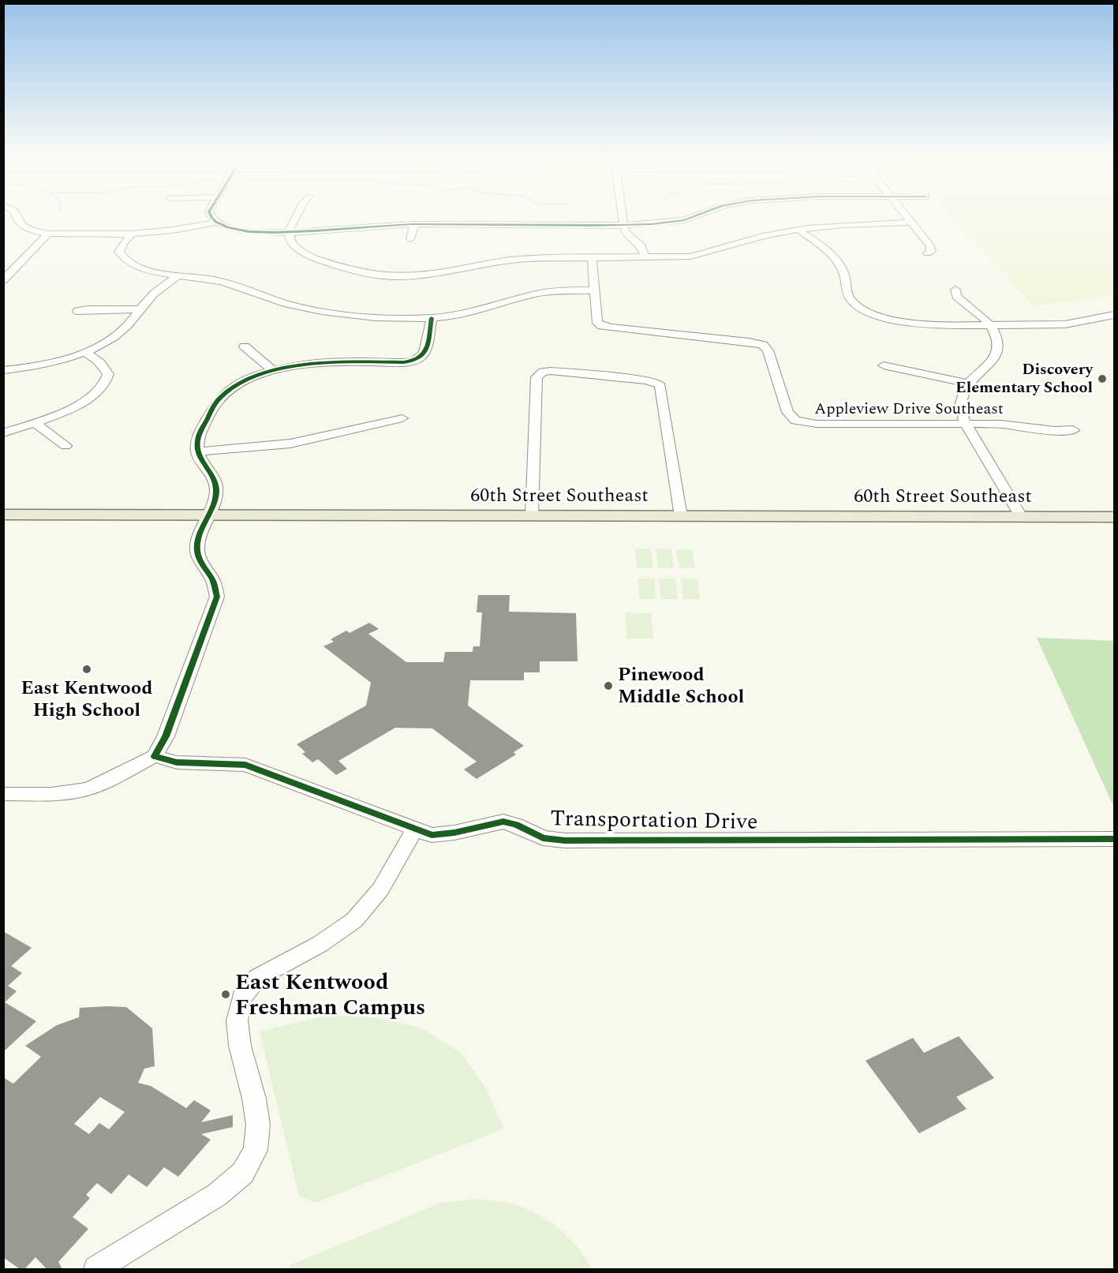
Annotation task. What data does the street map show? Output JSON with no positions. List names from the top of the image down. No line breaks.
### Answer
{"streets":{"main road":["60th Street Southeast"],"street":["Appleview Drive Southeast","Transportation Drive"]},"places":["Discovery Elementary School","East Kentwood High School","Pinewood Middle School","East Kentwood Freshman Campus"]}
